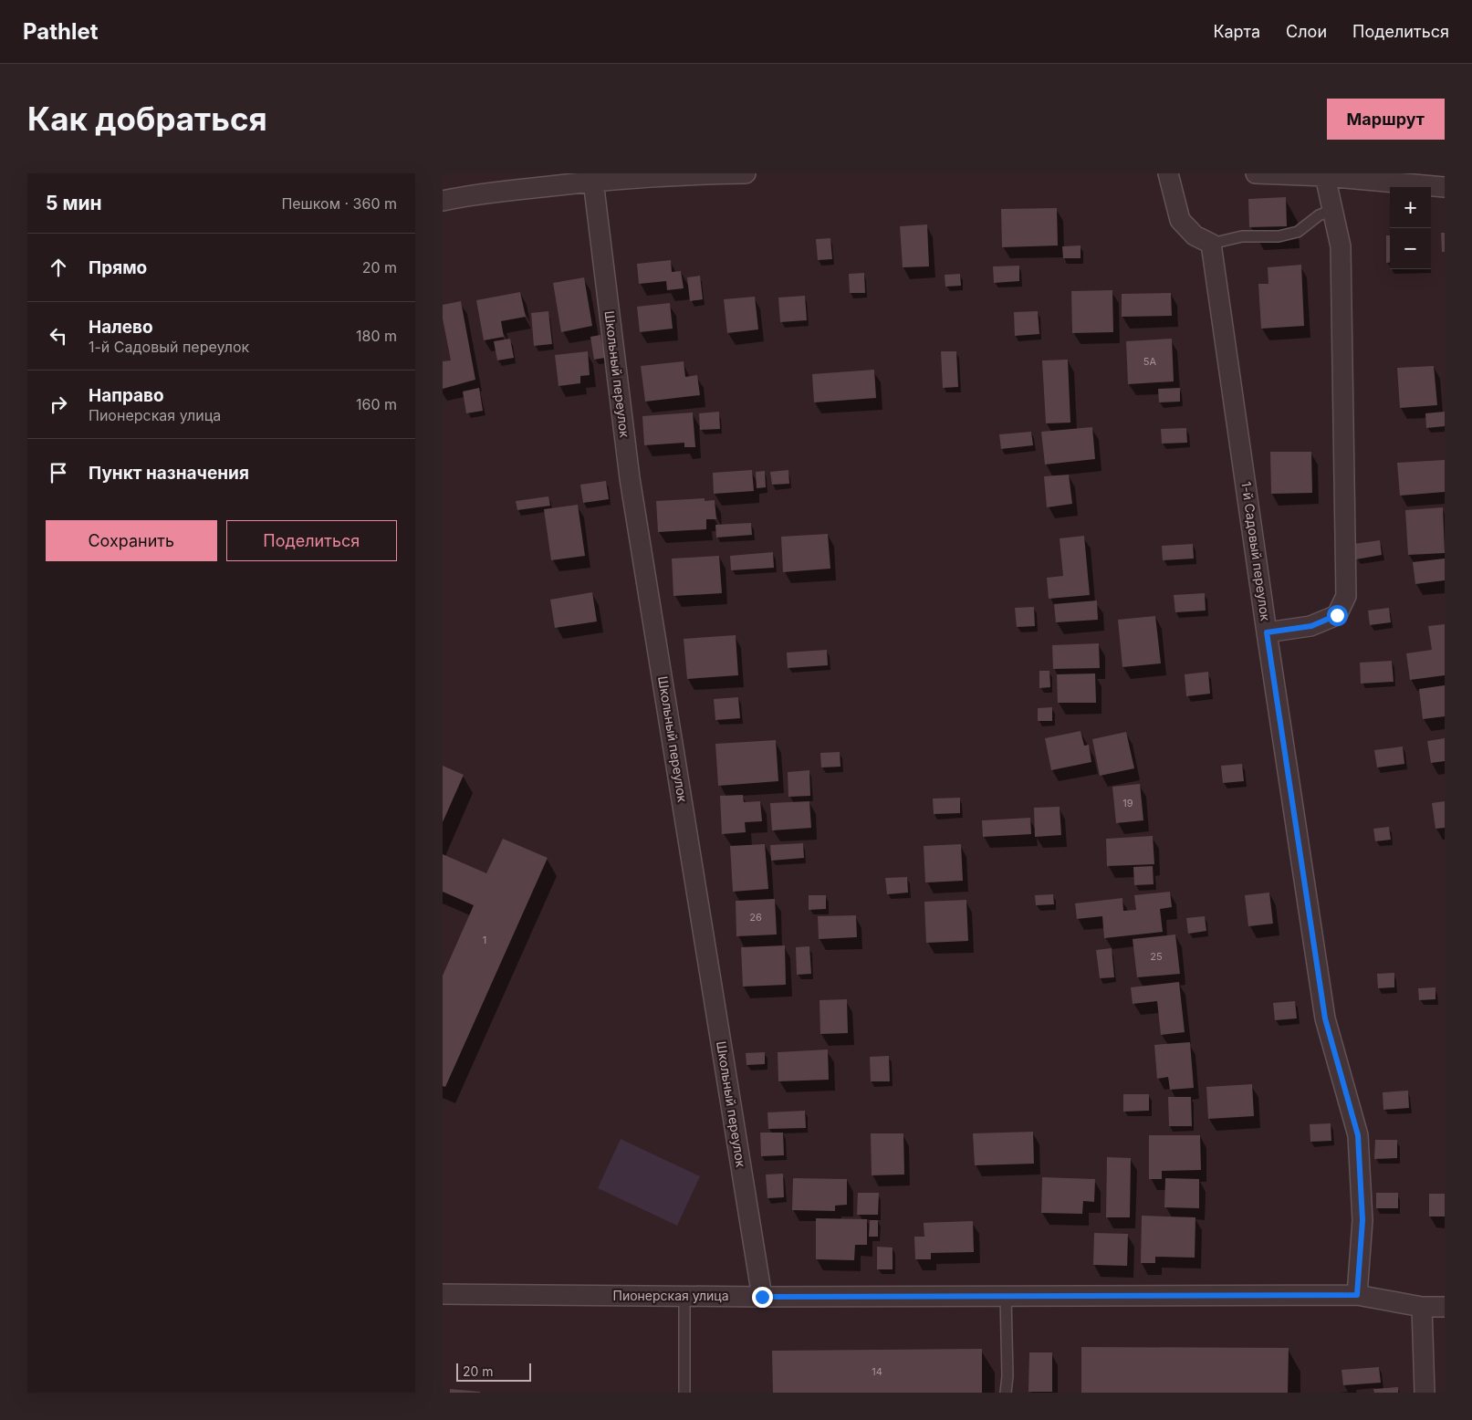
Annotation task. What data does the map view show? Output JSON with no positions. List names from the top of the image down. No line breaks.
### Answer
{"streets":{"street":["Школьный переулок","1-й Садовый переулок","Пионерская улица"]},"crossings":[["Школьный переулок","Пионерская улица"],["1-й Садовый переулок","Пионерская улица"]],"house_numbers":["5А","19","26","1","25","14"],"scale_bar":"20 m","page":{"header":"Pathlet","nav":["Карта","Слои","Поделиться"],"buttons":["Маршрут",["Сохранить","Поделиться"]],"title":"Как добраться","heading":["5 мин","Пешком · 360 m"],"map_buttons":["+","−"],"list":[["Прямо","20 m"],["Налево","1-й Садовый переулок","180 m"],["Направо","Пионерская улица","160 m"],"Пункт назначения"],"scale":"20 m"}}
